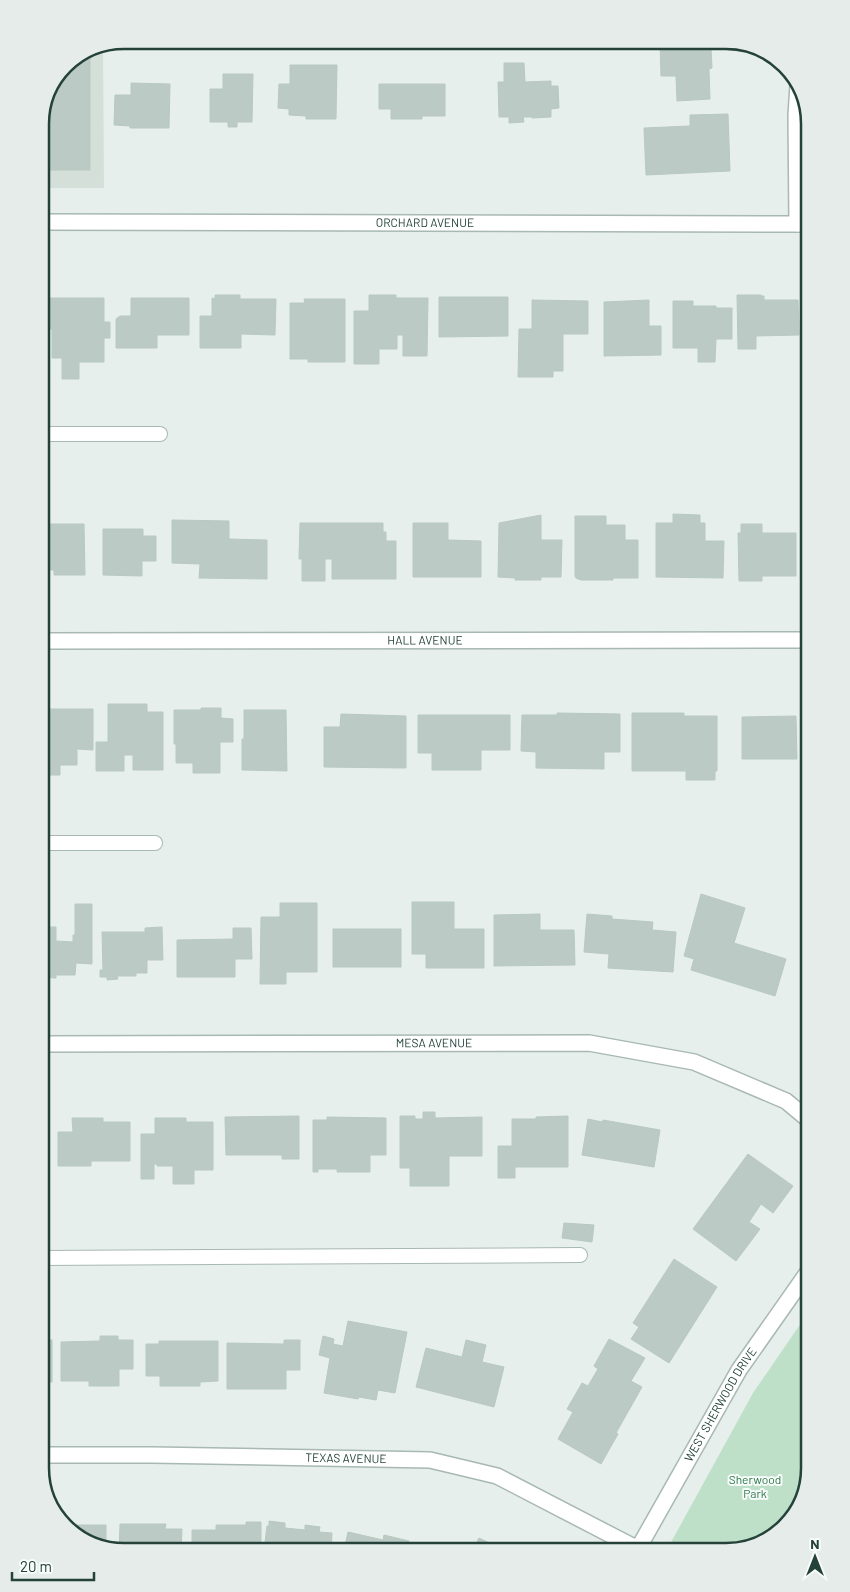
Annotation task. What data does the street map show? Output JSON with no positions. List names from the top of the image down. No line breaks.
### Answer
{"streets":{"street":["ORCHARD AVENUE","HALL AVENUE","MESA AVENUE","WEST SHERWOOD DRIVE","TEXAS AVENUE"]},"parks":["Sherwood Park"],"scale_bar":"20 m","north":"top"}
